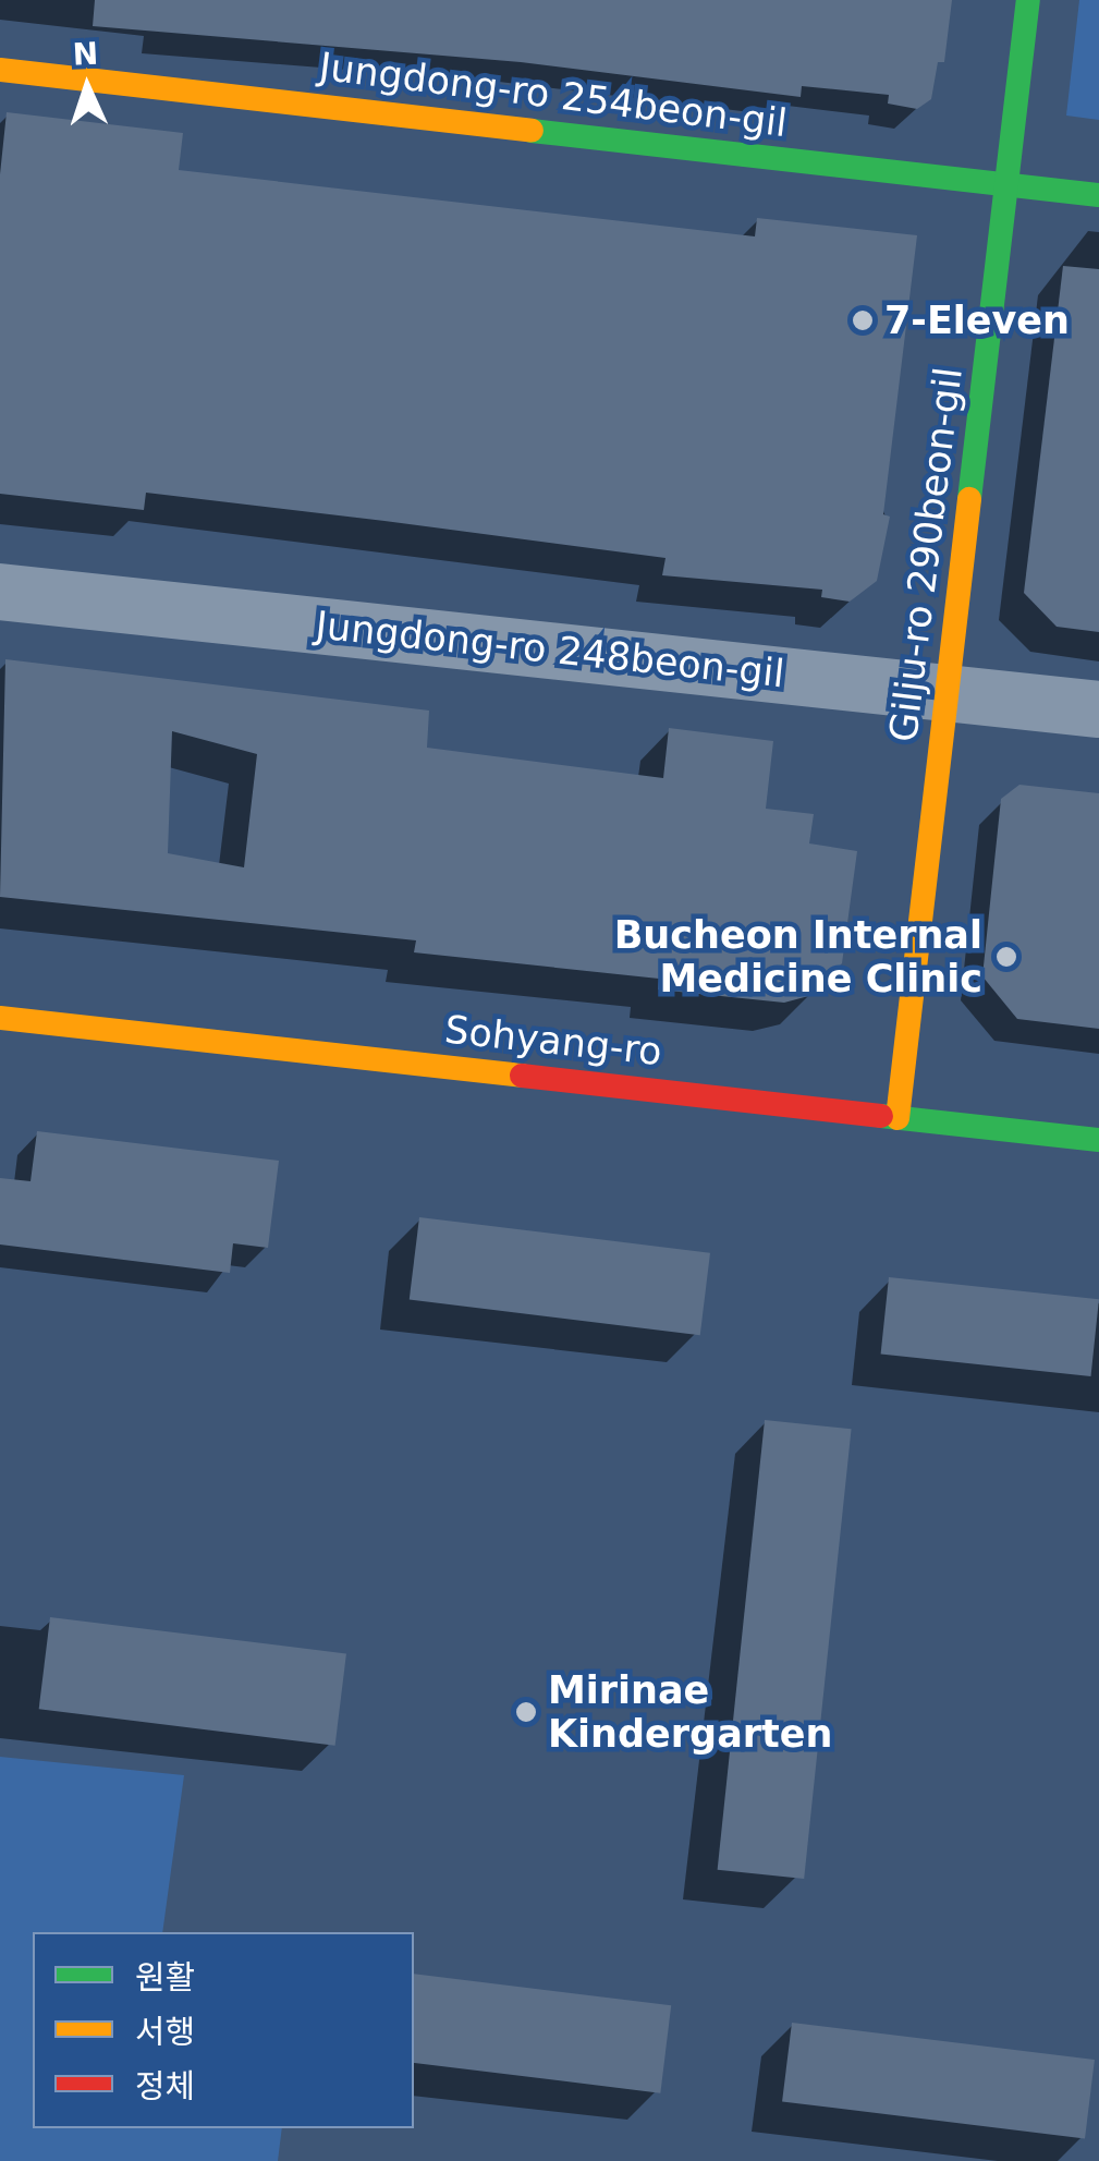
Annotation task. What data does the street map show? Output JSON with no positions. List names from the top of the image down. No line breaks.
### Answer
{"streets":{"street":["Jungdong-ro 254beon-gil","Gilju-ro 290beon-gil","Jungdong-ro 248beon-gil","Sohyang-ro"]},"crossings":[["Jungdong-ro 254beon-gil","Gilju-ro 290beon-gil"],["Gilju-ro 290beon-gil","Jungdong-ro 248beon-gil"],["Gilju-ro 290beon-gil","Sohyang-ro"]],"places":["7-Eleven","Bucheon Internal Medicine Clinic","Mirinae Kindergarten"],"legend":["원활","서행","정체"],"north":"top"}
